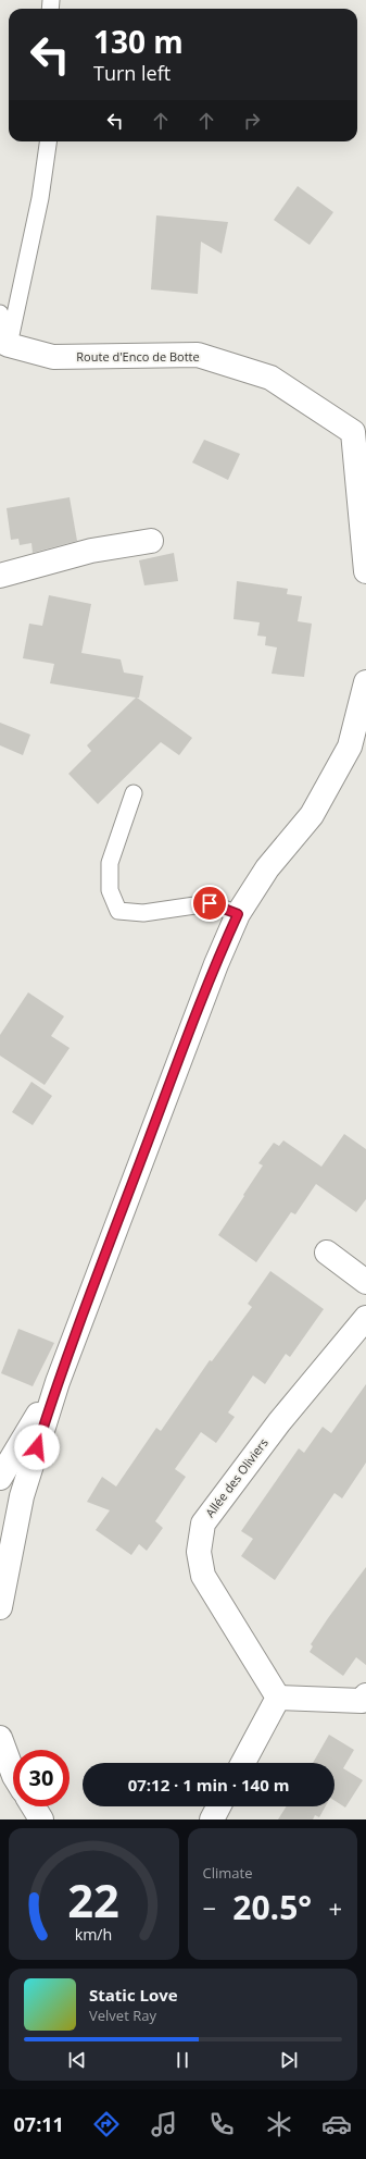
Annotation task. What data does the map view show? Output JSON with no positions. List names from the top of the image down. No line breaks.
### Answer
{"streets":{"street":["Route d'Enco de Botte","Allée des Oliviers"]},"page":{"turn":["130 m","Turn left"],"limit":"30","trip":"07:12 · 1 min · 140 m","tile":"Climate","heat":["−","20.5°","+"],"song":["Static Love","Velvet Ray"],"tabs":"07:11","gauge":["22","km/h"]}}
